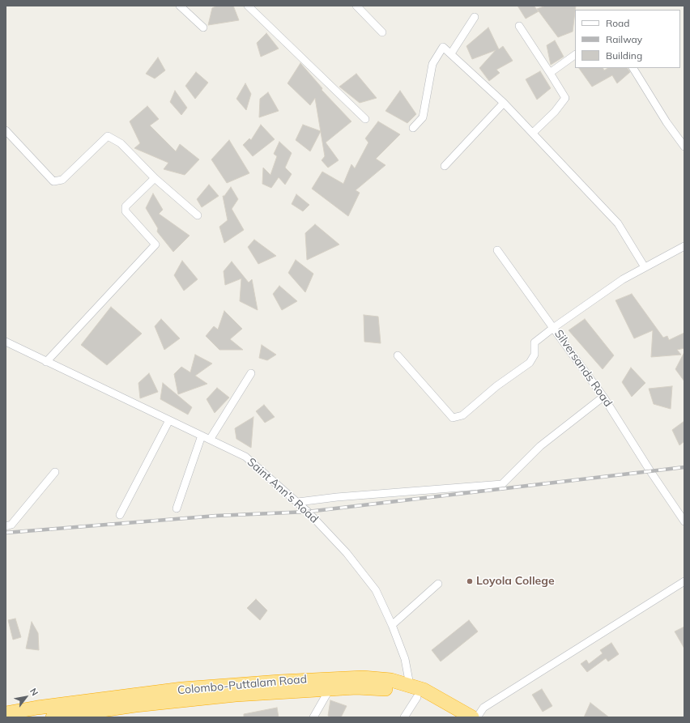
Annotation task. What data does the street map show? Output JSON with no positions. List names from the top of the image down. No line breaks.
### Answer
{"streets":{"highway":["Colombo-Puttalam Road"],"street":["Silversands Road","Saint Ann's Road"]},"crossings":[["Saint Ann's Road","Colombo-Puttalam Road"]],"places":["Loyola College"],"legend":["Road","Railway","Building"],"north":"top right"}
